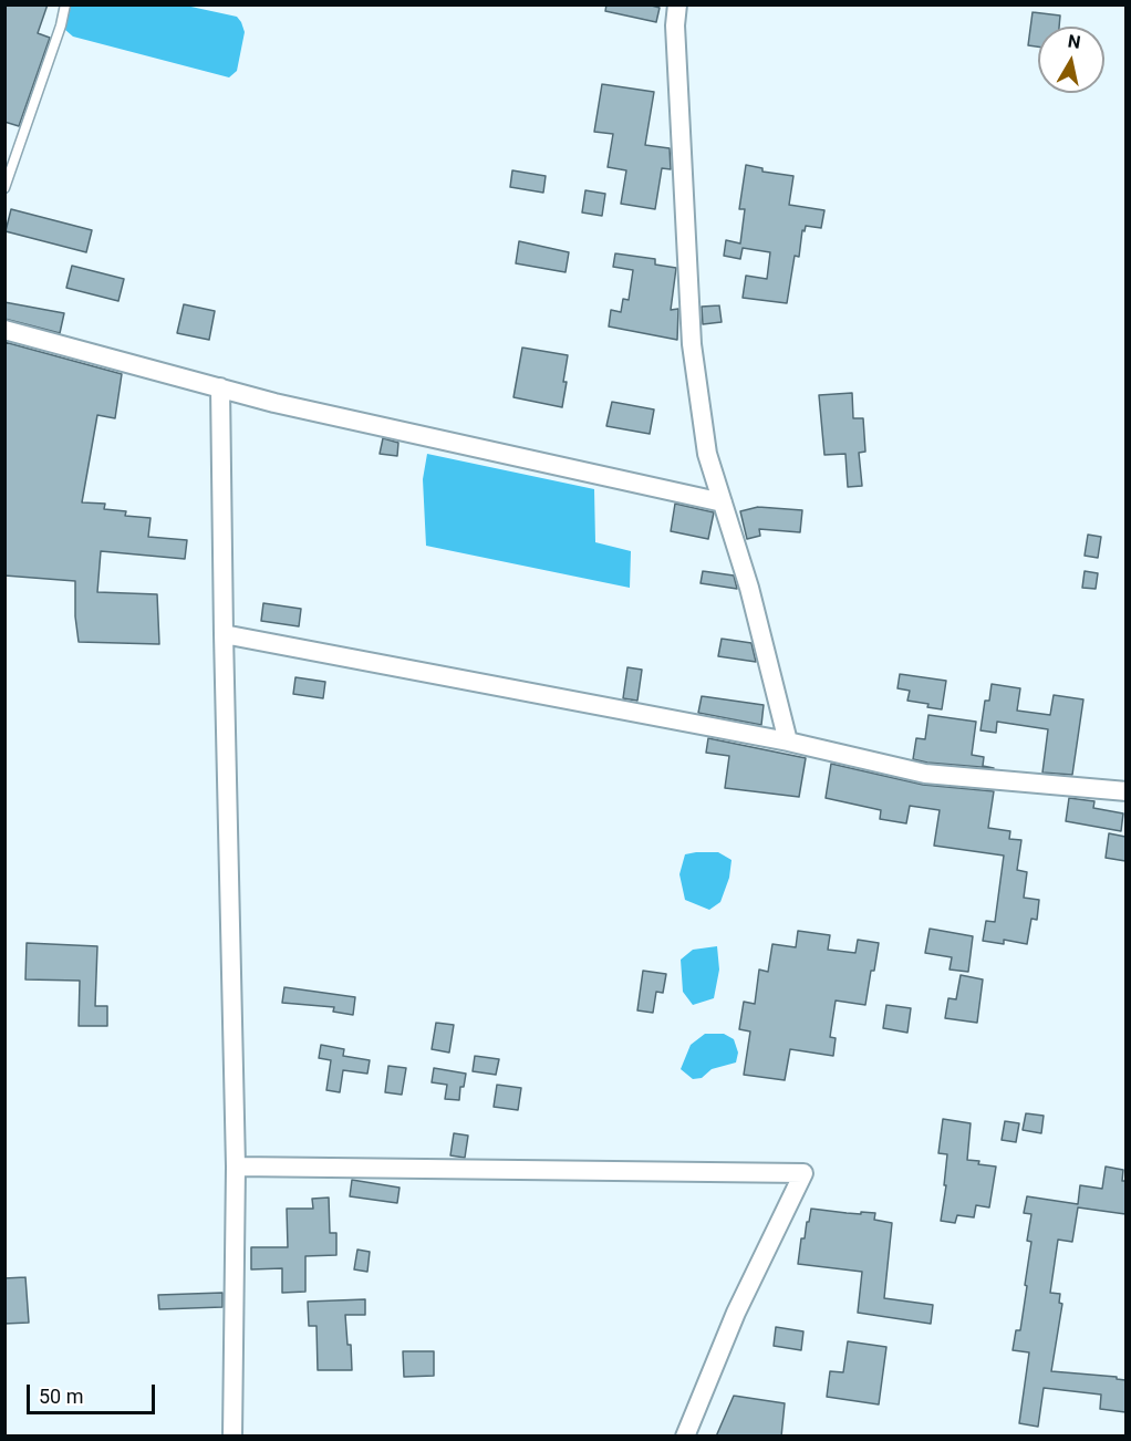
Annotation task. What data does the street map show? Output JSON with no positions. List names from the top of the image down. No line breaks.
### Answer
{"scale_bar":"50 m","north":"top"}
